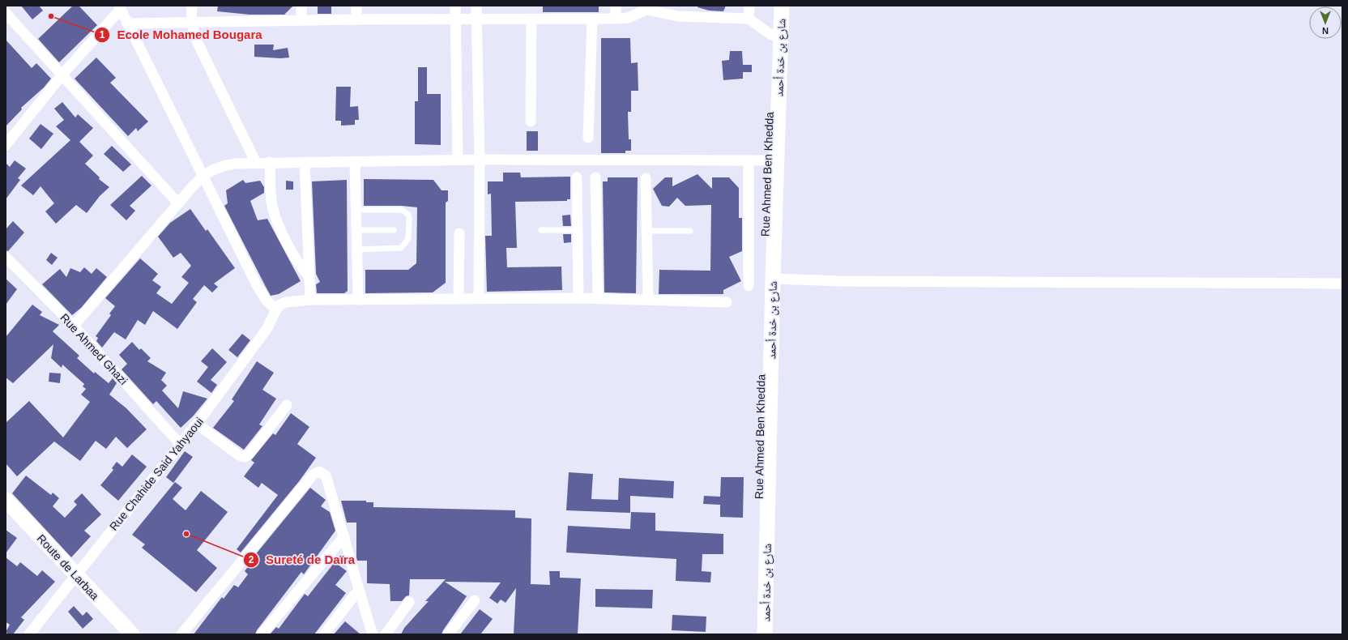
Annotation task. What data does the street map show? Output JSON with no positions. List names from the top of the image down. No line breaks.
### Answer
{"streets":{"main road":["شارع بن خدة أحمد","Rue Ahmed Ben Khedda","Route de Larbaa"],"street":["Rue Ahmed Ghazi","Rue Chahide Said Yahyaoui"]},"crossings":[["Rue Ahmed Ghazi","Rue Chahide Said Yahyaoui"],["Rue Chahide Said Yahyaoui","Route de Larbaa"]],"places":["Ecole Mohamed Bougara","Sureté de Daïra"],"north":"bottom"}
